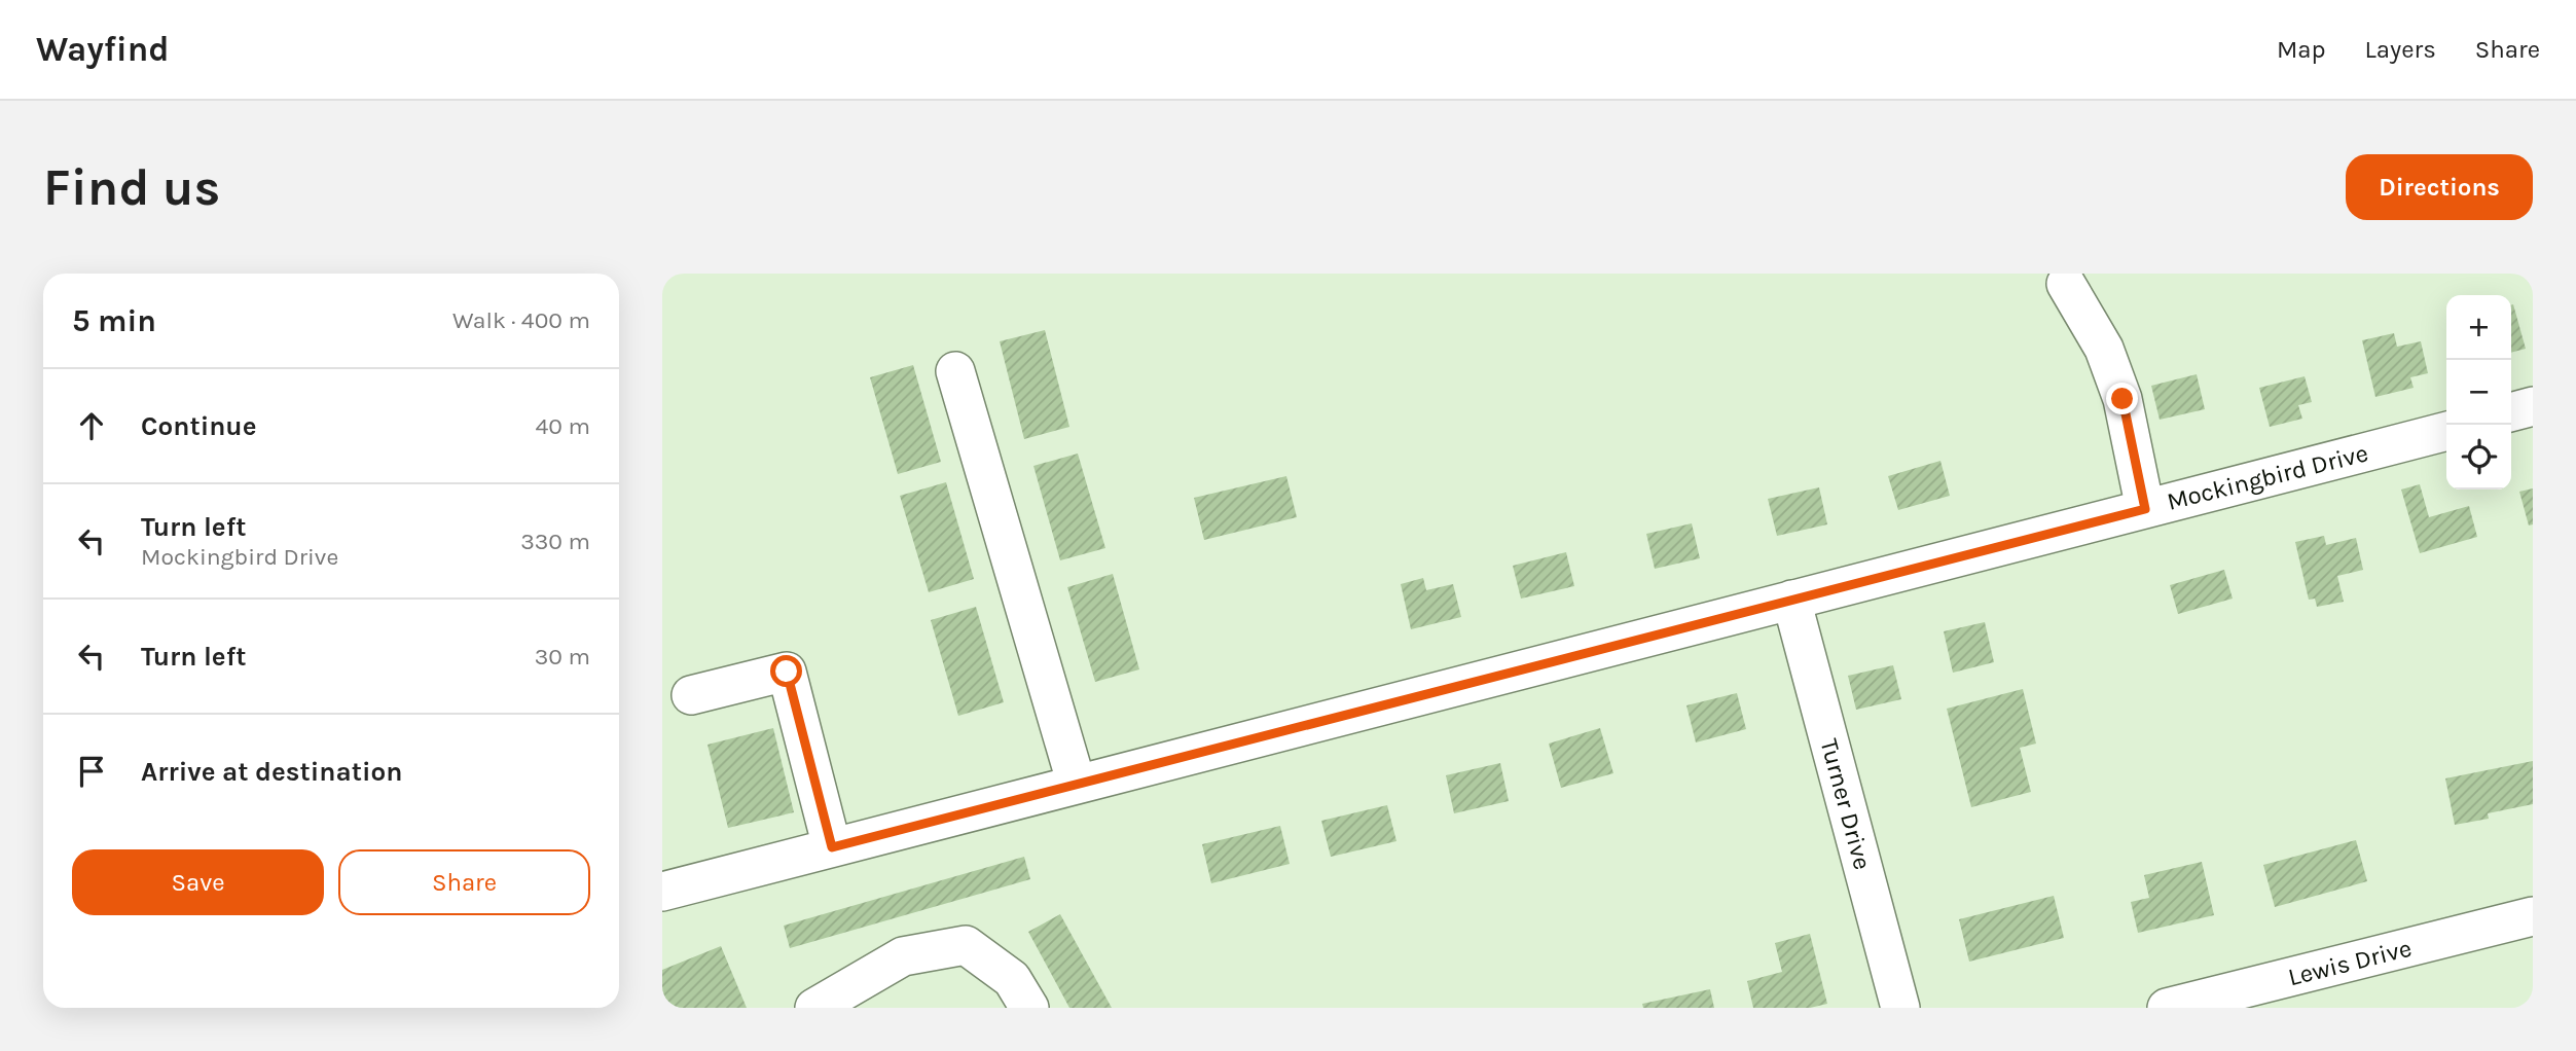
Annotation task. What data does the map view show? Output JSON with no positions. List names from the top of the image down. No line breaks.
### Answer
{"streets":{"street":["Mockingbird Drive","Turner Drive","Lewis Drive"]},"crossings":[["Mockingbird Drive","Turner Drive"]],"page":{"header":"Wayfind","nav":["Map","Layers","Share"],"buttons":["Directions",["Save","Share"]],"title":"Find us","heading":["5 min","Walk · 400 m"],"map_buttons":["+","−"],"list":[["Continue","40 m"],["Turn left","Mockingbird Drive","330 m"],["Turn left","30 m"],"Arrive at destination"]}}
